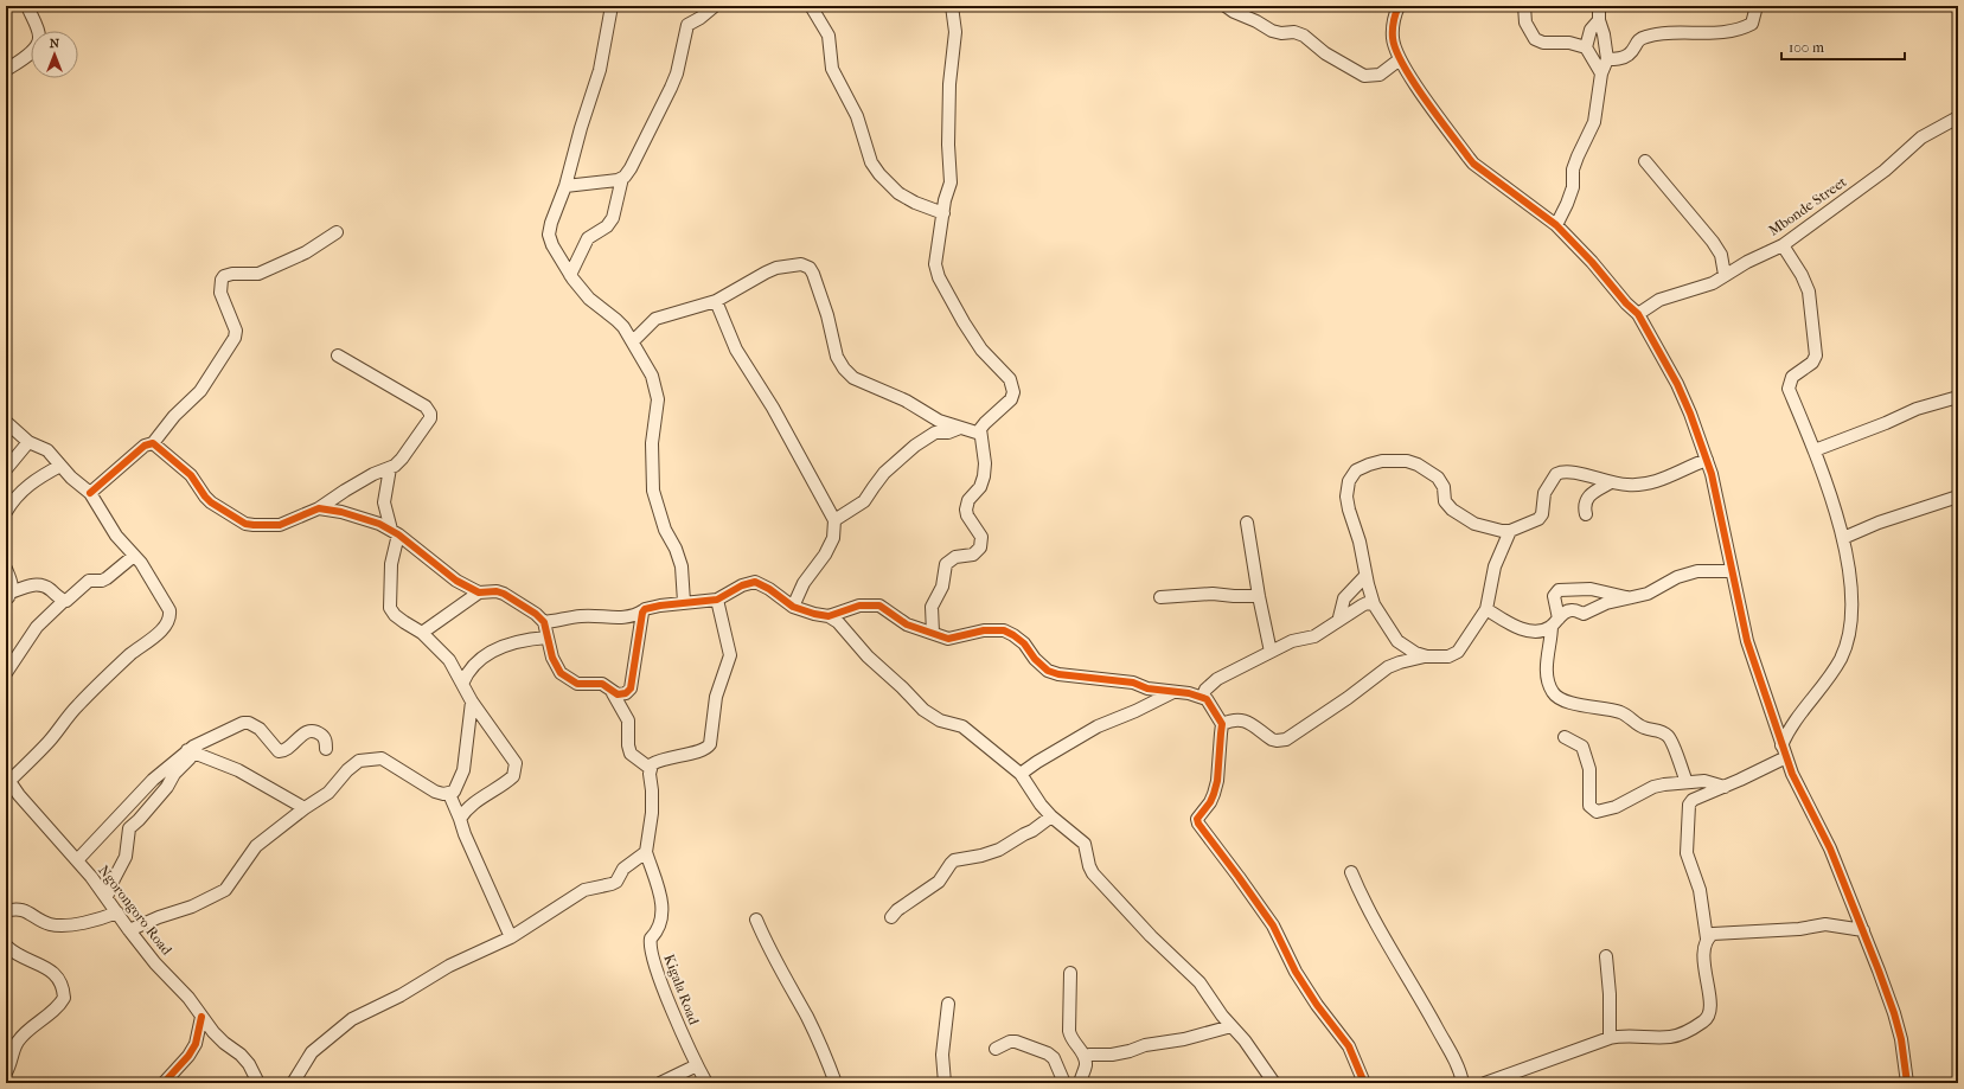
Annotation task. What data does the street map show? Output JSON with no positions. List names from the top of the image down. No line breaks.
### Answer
{"streets":{"street":["Mbonde Street","Ngorongoro Road","Kigala Road"]},"scale_bar":"100 m","north":"top"}
